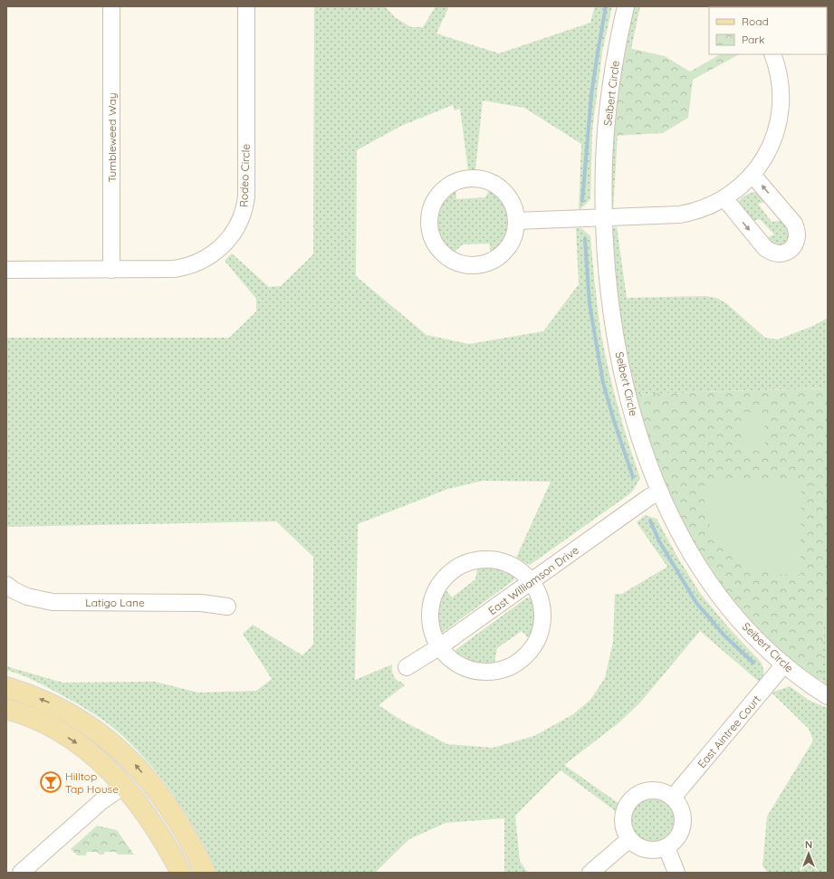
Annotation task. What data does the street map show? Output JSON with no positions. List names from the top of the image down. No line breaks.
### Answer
{"streets":{"street":["Seibert Circle","Tumbleweed Way","Rodeo Circle","East Williamson Drive","Latigo Lane","East Aintree Court"]},"crossings":[["Seibert Circle","East Williamson Drive"],["Seibert Circle","East Aintree Court"],["Tumbleweed Way","Rodeo Circle"]],"places":{"bar":["Hilltop Tap House"]},"legend":["Road","Park"],"north":"top"}
